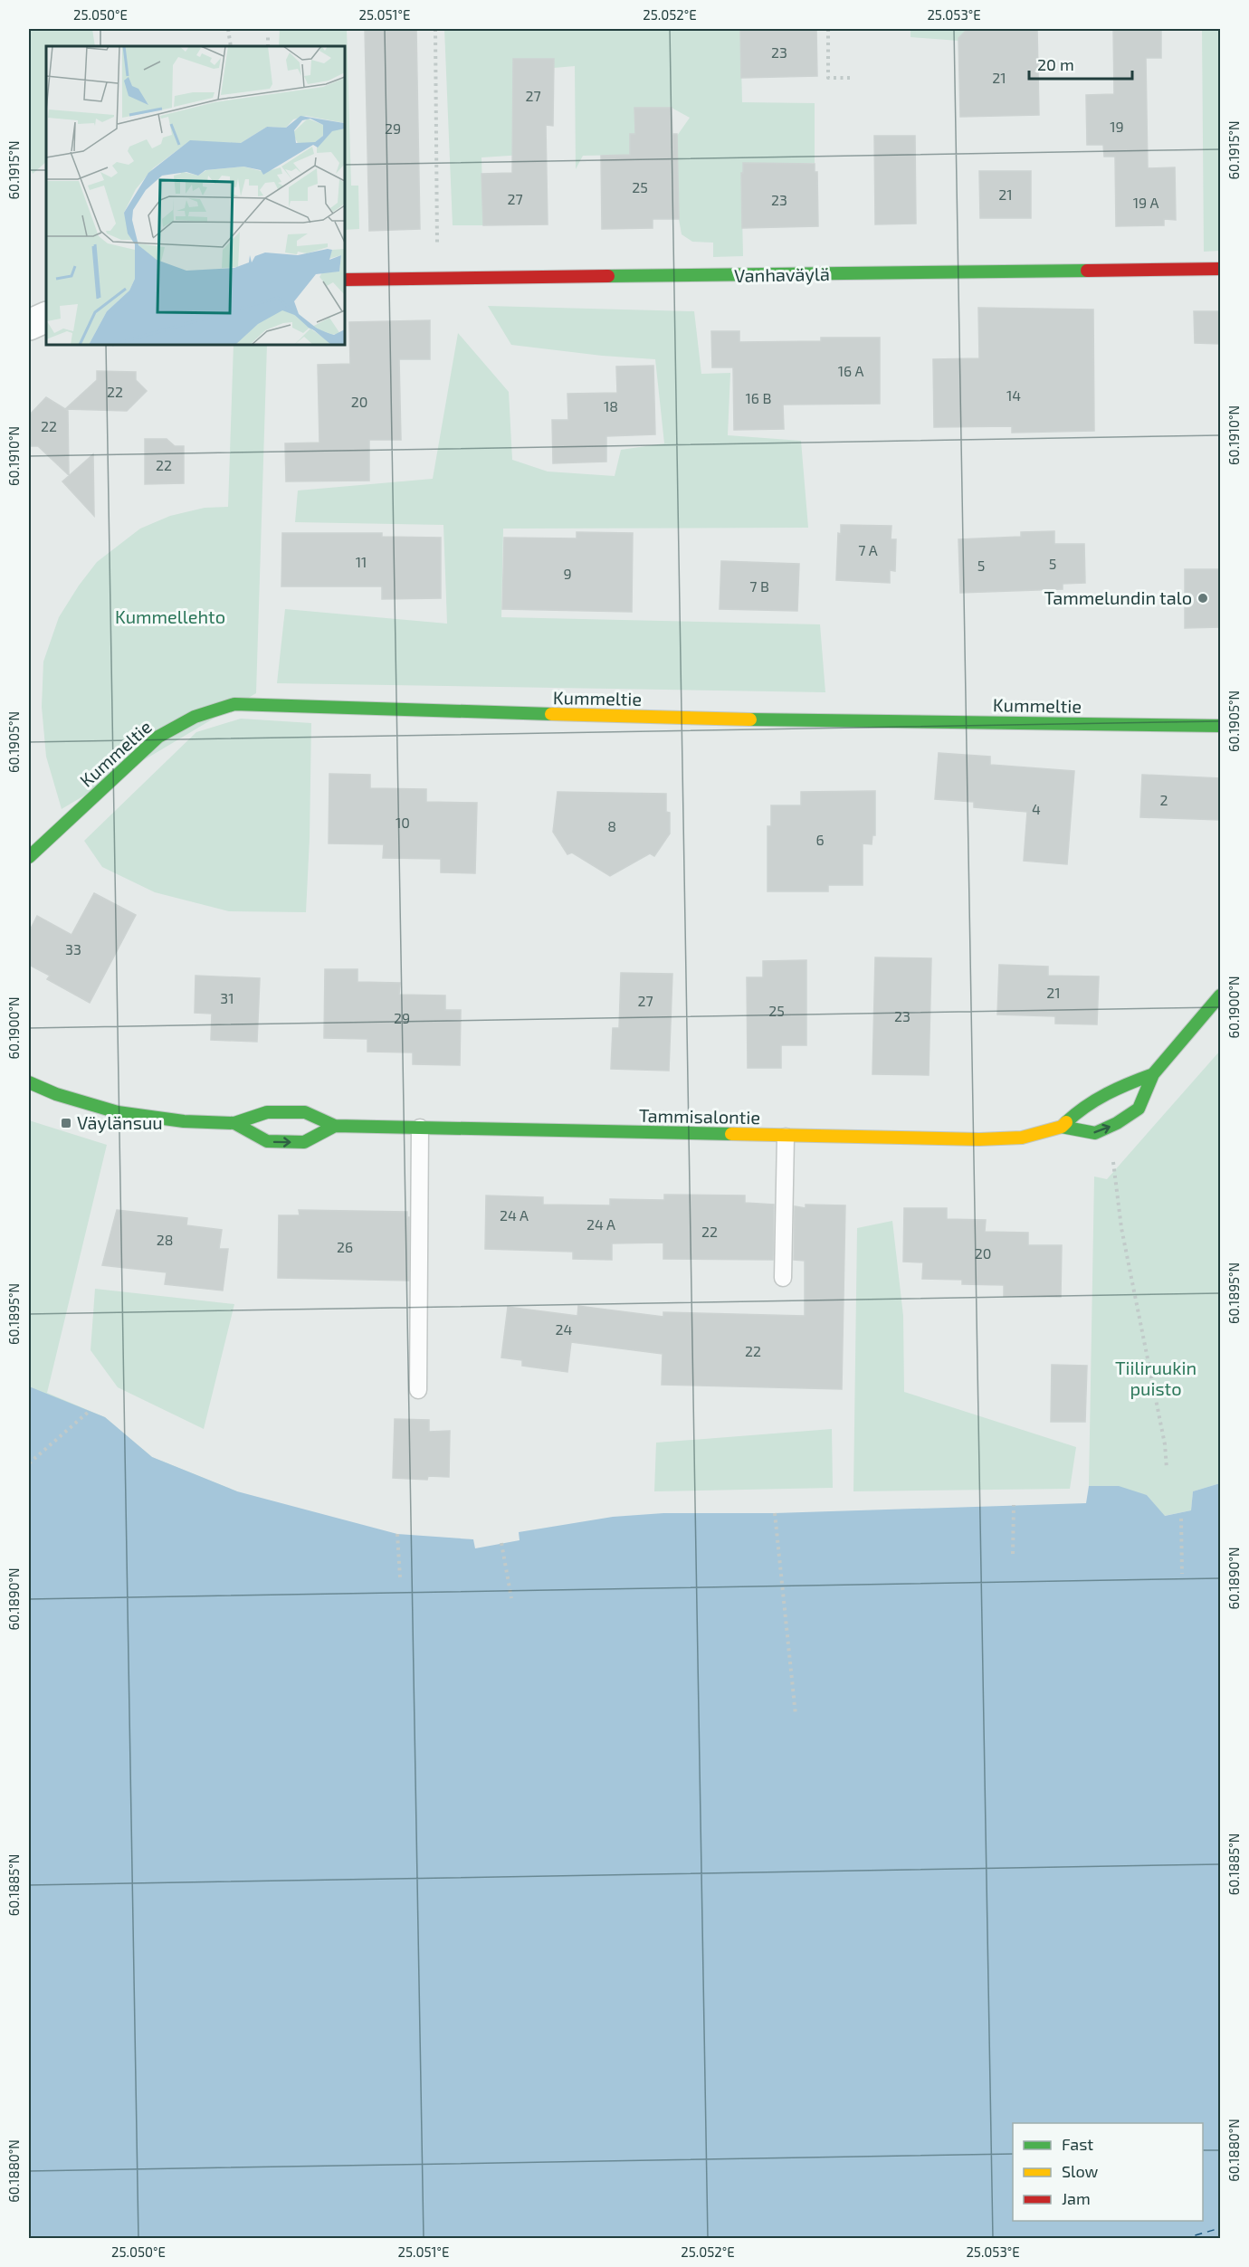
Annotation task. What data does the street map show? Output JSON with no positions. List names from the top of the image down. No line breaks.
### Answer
{"streets":{"street":["Vanhaväylä","Kummeltie","Tammisalontie"]},"parks":["Kummellehto","Tiiliruukin puisto"],"places":{"other":["Tammelundin talo"],"transit":["Väylänsuu"]},"house_numbers":["23","21","27","19","29","25","21","27","23","19 A","16 A","22","14","16 B","20","18","22","22","7 A","11","5","5","9","7 B","2","4","10","8","6","33","21","31","27","25","23","29","24 A","24 A","22","28","26","20","24","22"],"legend":["Fast","Slow","Jam"],"scale_bar":"20 m","coordinates":["25.050°E","25.051°E","25.052°E","25.053°E","60.1915°N","60.1910°N","60.1905°N","60.1900°N","60.1895°N","60.1890°N","60.1885°N","60.1880°N"]}
